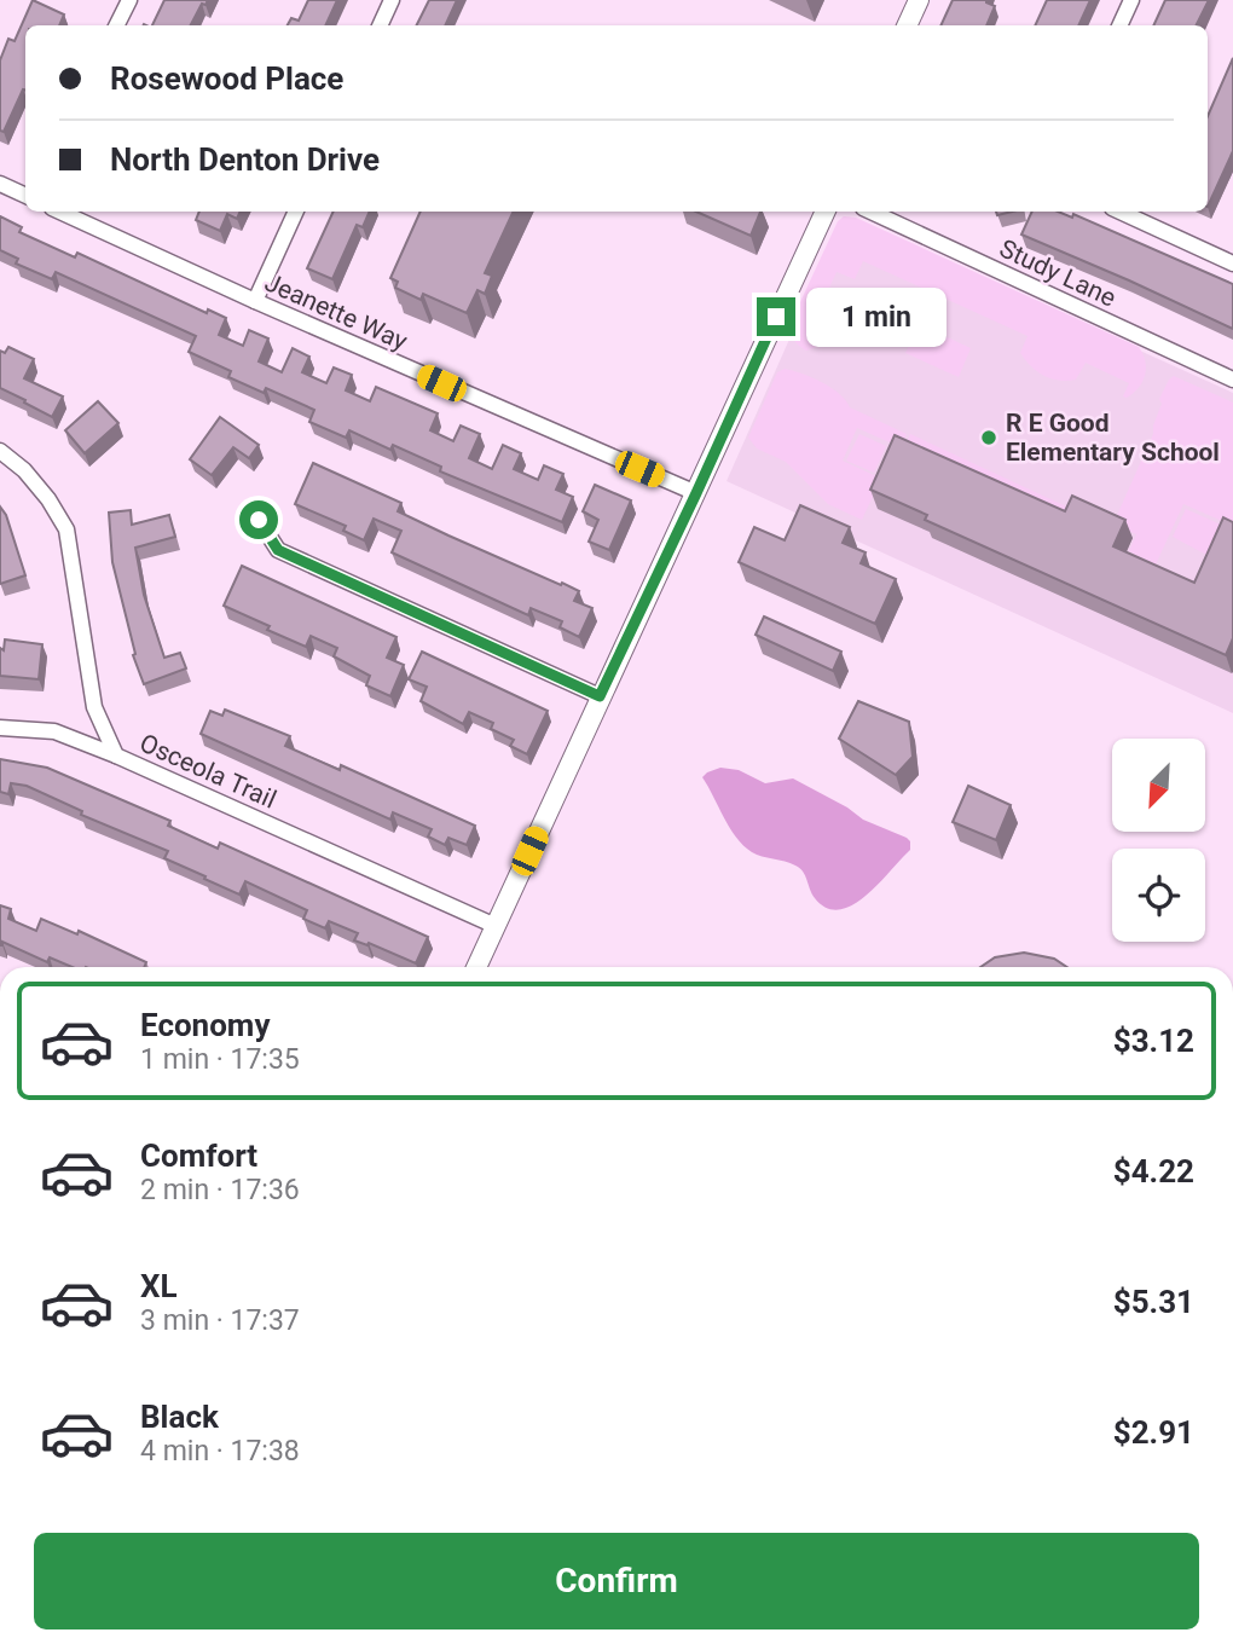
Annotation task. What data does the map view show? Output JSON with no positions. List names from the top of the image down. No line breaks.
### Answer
{"streets":{"street":["Study Lane","Jeanette Way","Osceola Trail"]},"places":["R E Good Elementary School"],"north":"bottom left","page":{"banner":["Rosewood Place","North Denton Drive"],"bubble":"1 min","list":[{"name":"Economy","note":"1 min · 17:35","value":"$3.12"},{"name":"Comfort","note":"2 min · 17:36","value":"$4.22"},{"name":"XL","note":"3 min · 17:37","value":"$5.31"},{"name":"Black","note":"4 min · 17:38","value":"$2.91"}],"buttons":"Confirm"}}
